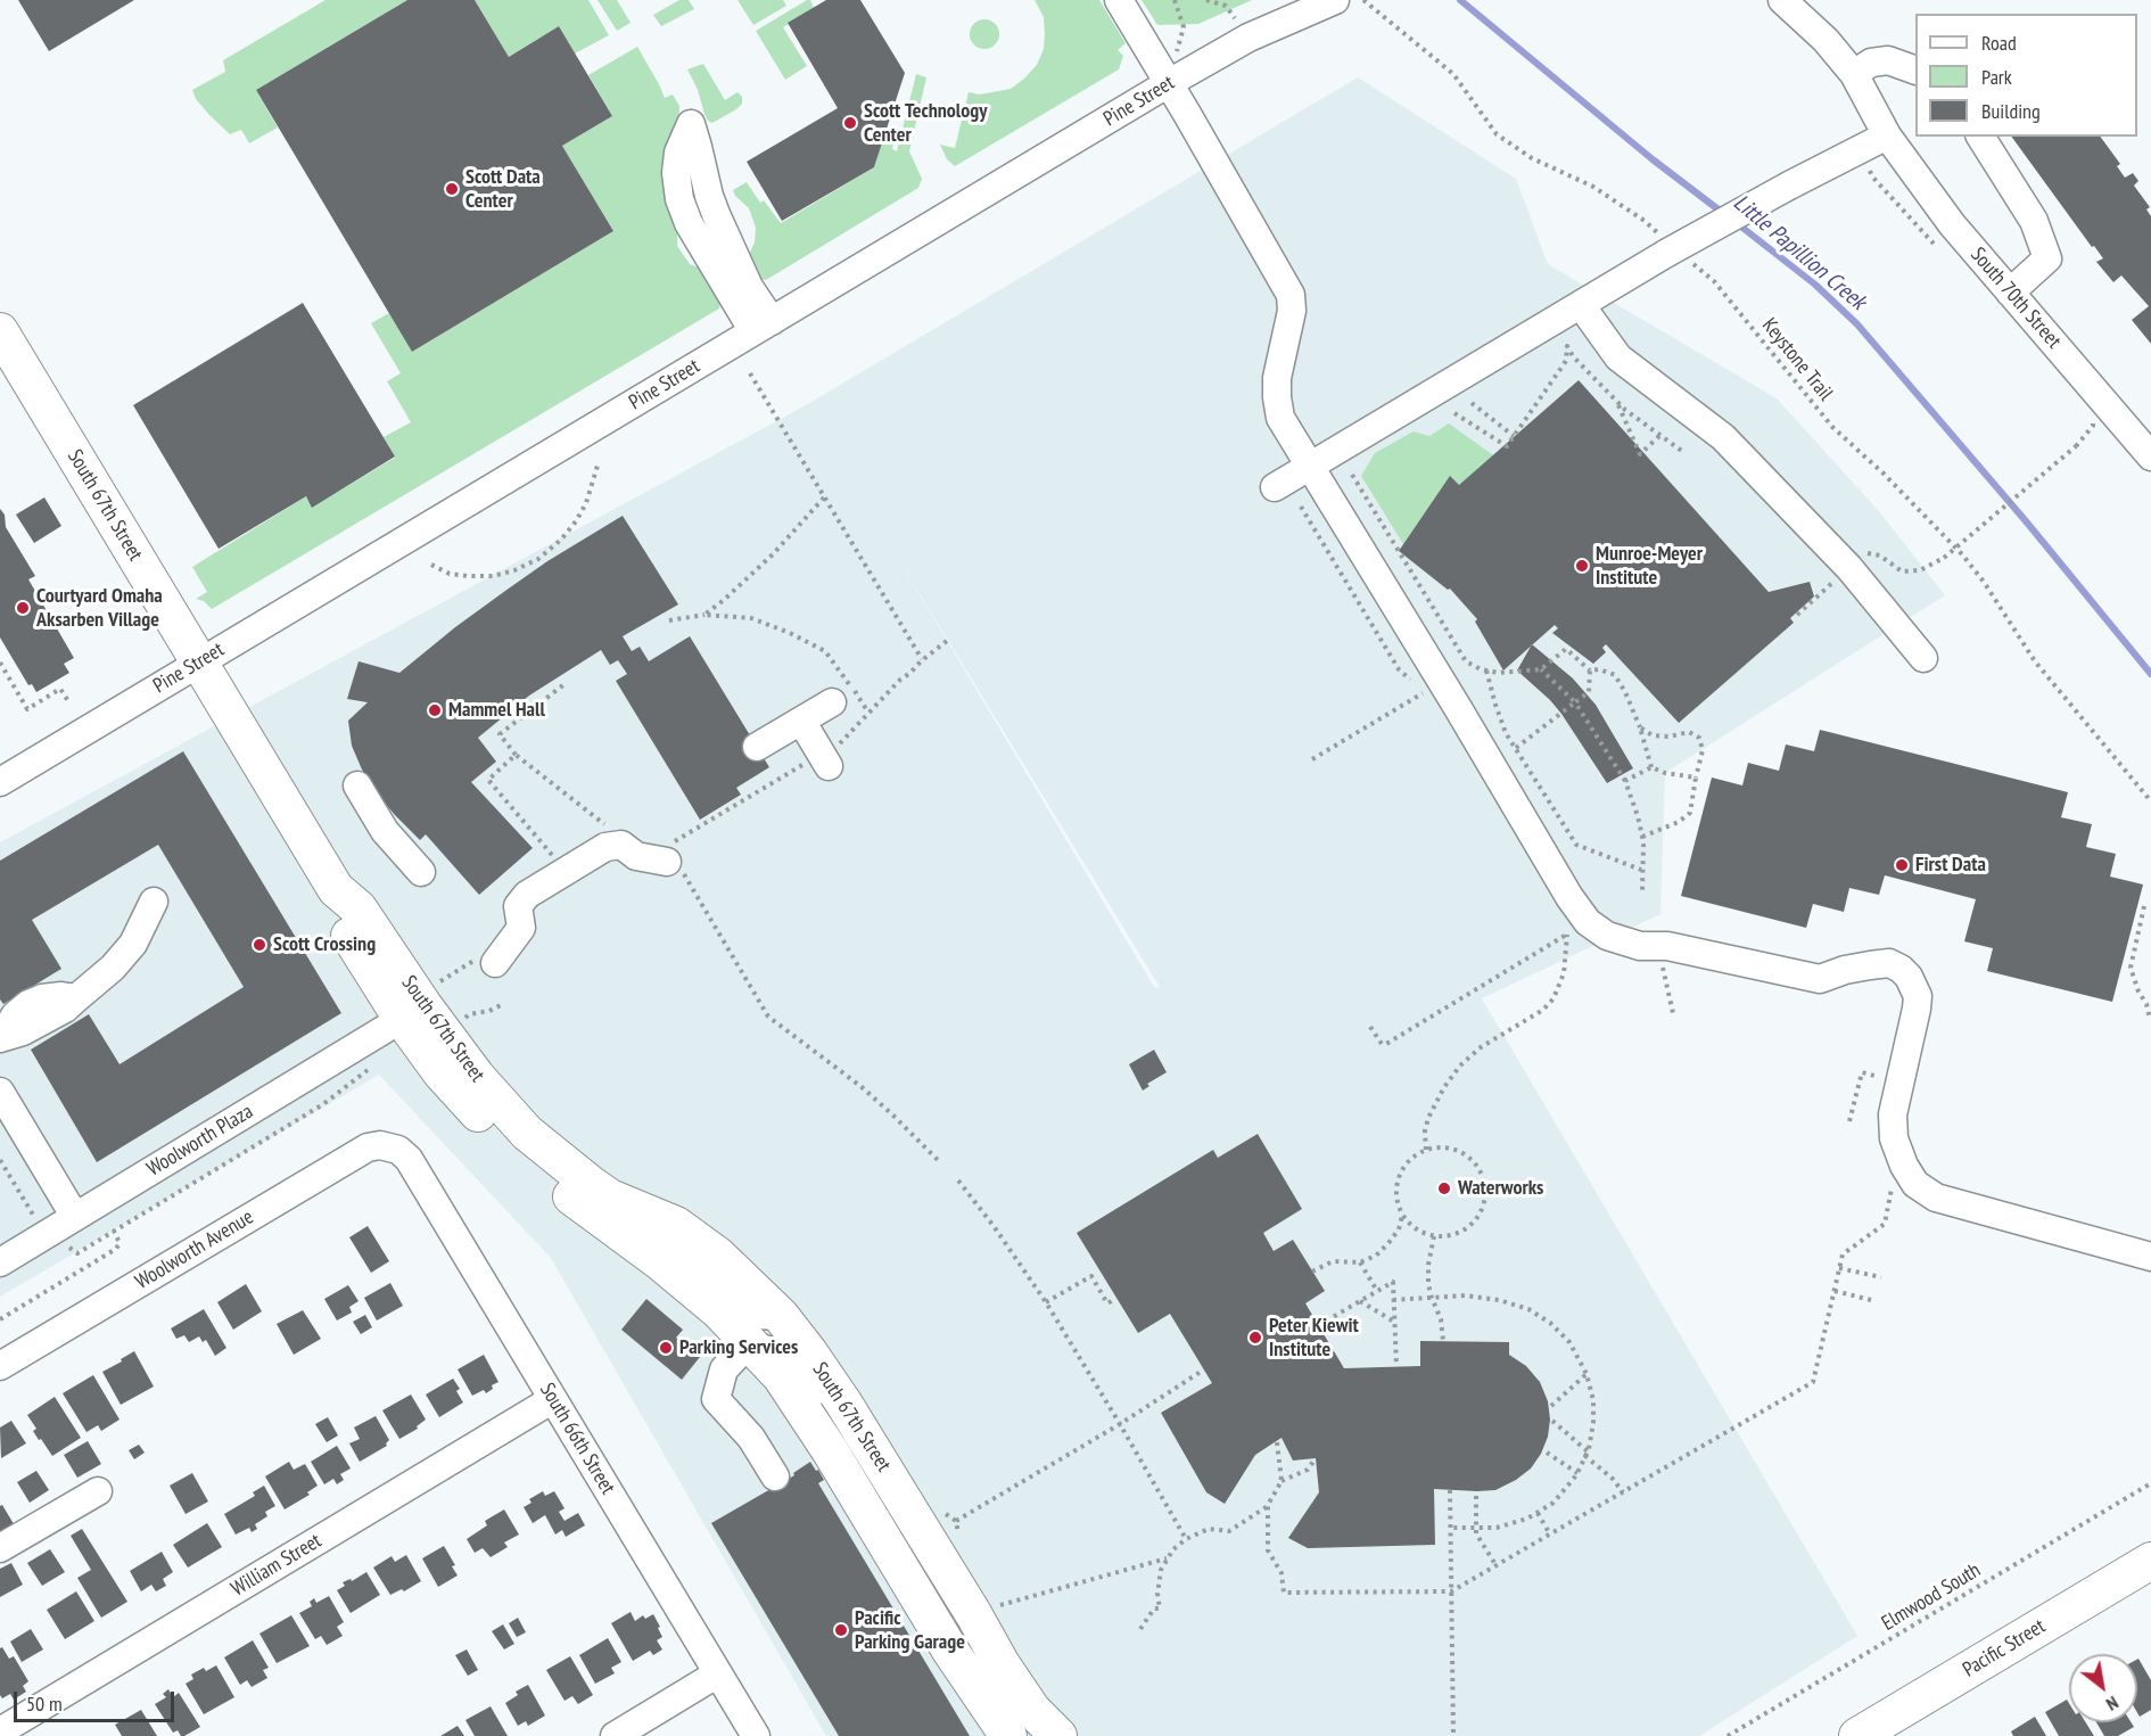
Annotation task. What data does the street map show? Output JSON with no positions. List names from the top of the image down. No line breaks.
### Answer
{"streets":{"main road":["South 67th Street","Pacific Street"],"street":["Pine Street","South 70th Street","Woolworth Plaza","Woolworth Avenue","South 66th Street","William Street"],"path":["Keystone Trail","Elmwood South"]},"crossings":[["Pine Street","South 67th Street"],["South 67th Street","Woolworth Plaza"],["Woolworth Avenue","South 66th Street"],["South 66th Street","William Street"]],"water":["Little Papillion Creek"],"places":["Scott Technology Center","Scott Data Center","Munroe-Meyer Institute","Courtyard Omaha Aksarben Village","Mammel Hall","First Data","Scott Crossing","Waterworks","Peter Kiewit Institute","Parking Services","Pacific Parking Garage"],"legend":["Road","Park","Building"],"scale_bar":"50 m","north":"bottom right"}
